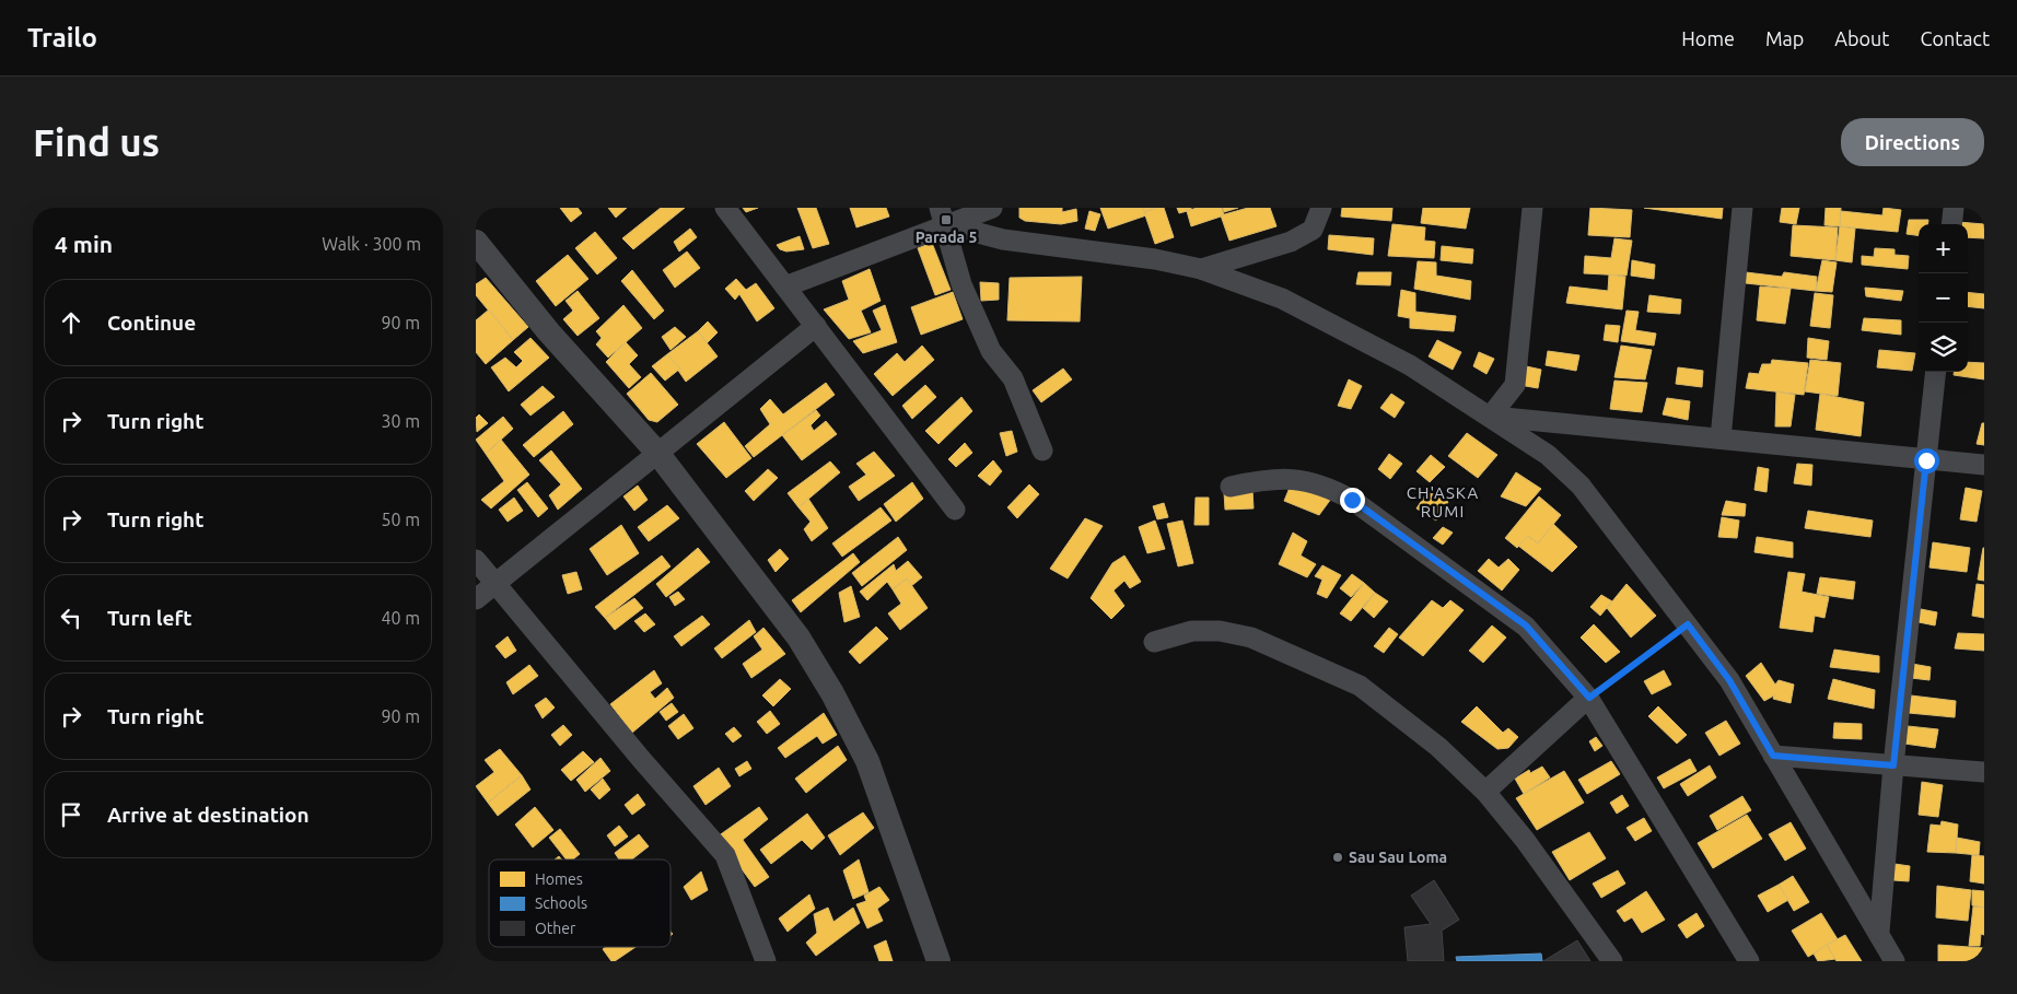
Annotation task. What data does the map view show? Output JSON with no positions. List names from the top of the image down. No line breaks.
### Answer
{"districts":["CH'ASKA RUMI"],"places":{"transit":["Parada 5"],"other":["Sau Sau Loma"]},"legend":["Homes","Schools","Other"],"page":{"header":"Trailo","nav":["Home","Map","About","Contact"],"buttons":"Directions","title":"Find us","heading":["4 min","Walk · 300 m"],"map_buttons":["+","−"],"list":[["Continue","90 m"],["Turn right","30 m"],["Turn right","50 m"],["Turn left","40 m"],["Turn right","90 m"],"Arrive at destination"]}}
